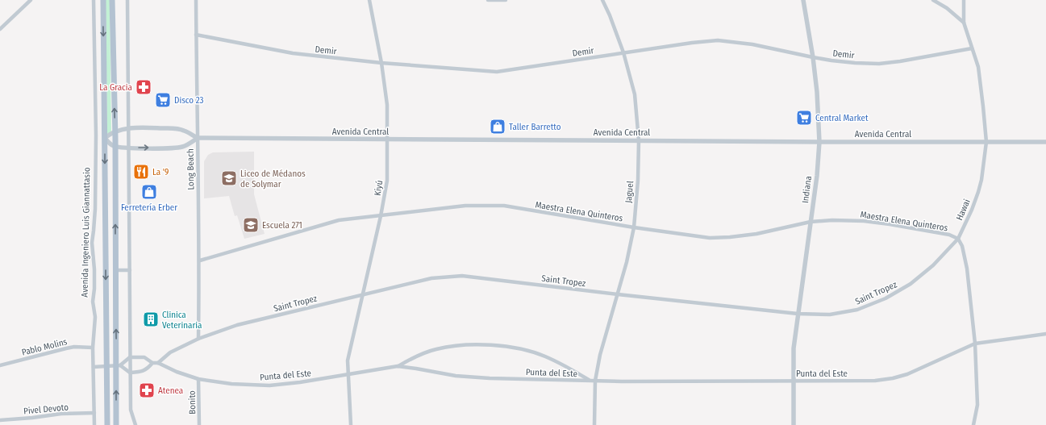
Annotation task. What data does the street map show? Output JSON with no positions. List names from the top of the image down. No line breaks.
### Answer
{"streets":{"main road":["Avenida Ingeniero Luis Giannattasio"],"street":["Demir","Avenida Central","Long Beach","Kiyú","Indiana","Jaguel","Hawai","Maestra Elena Quinteros","Saint Tropez","Pablo Molins","Punta del Este","Bonito","Pivel Devoto"]},"crossings":[["Demir","Long Beach"],["Demir","Kiyú"],["Demir","Indiana"],["Demir","Jaguel"],["Demir","Hawai"],["Avenida Central","Long Beach"],["Avenida Central","Kiyú"],["Avenida Central","Indiana"],["Avenida Central","Jaguel"],["Avenida Central","Hawai"],["Avenida Central","Avenida Ingeniero Luis Giannattasio"],["Long Beach","Maestra Elena Quinteros"],["Long Beach","Saint Tropez"],["Kiyú","Maestra Elena Quinteros"],["Kiyú","Saint Tropez"],["Kiyú","Punta del Este"],["Indiana","Maestra Elena Quinteros"],["Indiana","Saint Tropez"],["Indiana","Punta del Este"],["Jaguel","Maestra Elena Quinteros"],["Jaguel","Saint Tropez"],["Jaguel","Punta del Este"],["Hawai","Maestra Elena Quinteros"],["Hawai","Saint Tropez"],["Maestra Elena Quinteros","Saint Tropez"],["Avenida Ingeniero Luis Giannattasio","Pablo Molins"],["Avenida Ingeniero Luis Giannattasio","Pivel Devoto"],["Saint Tropez","Punta del Este"],["Punta del Este","Bonito"]],"places":{"pharmacy":["La Gracia","Atenea"],"supermarket":["Disco 23","Central Market"],"shop":["Taller Barretto","Ferretería Erber"],"restaurant":["La '9"],"school or university":["Liceo de Médanos de Solymar","Escuela 271"],"building":["Clinica Veterinaria"]}}
